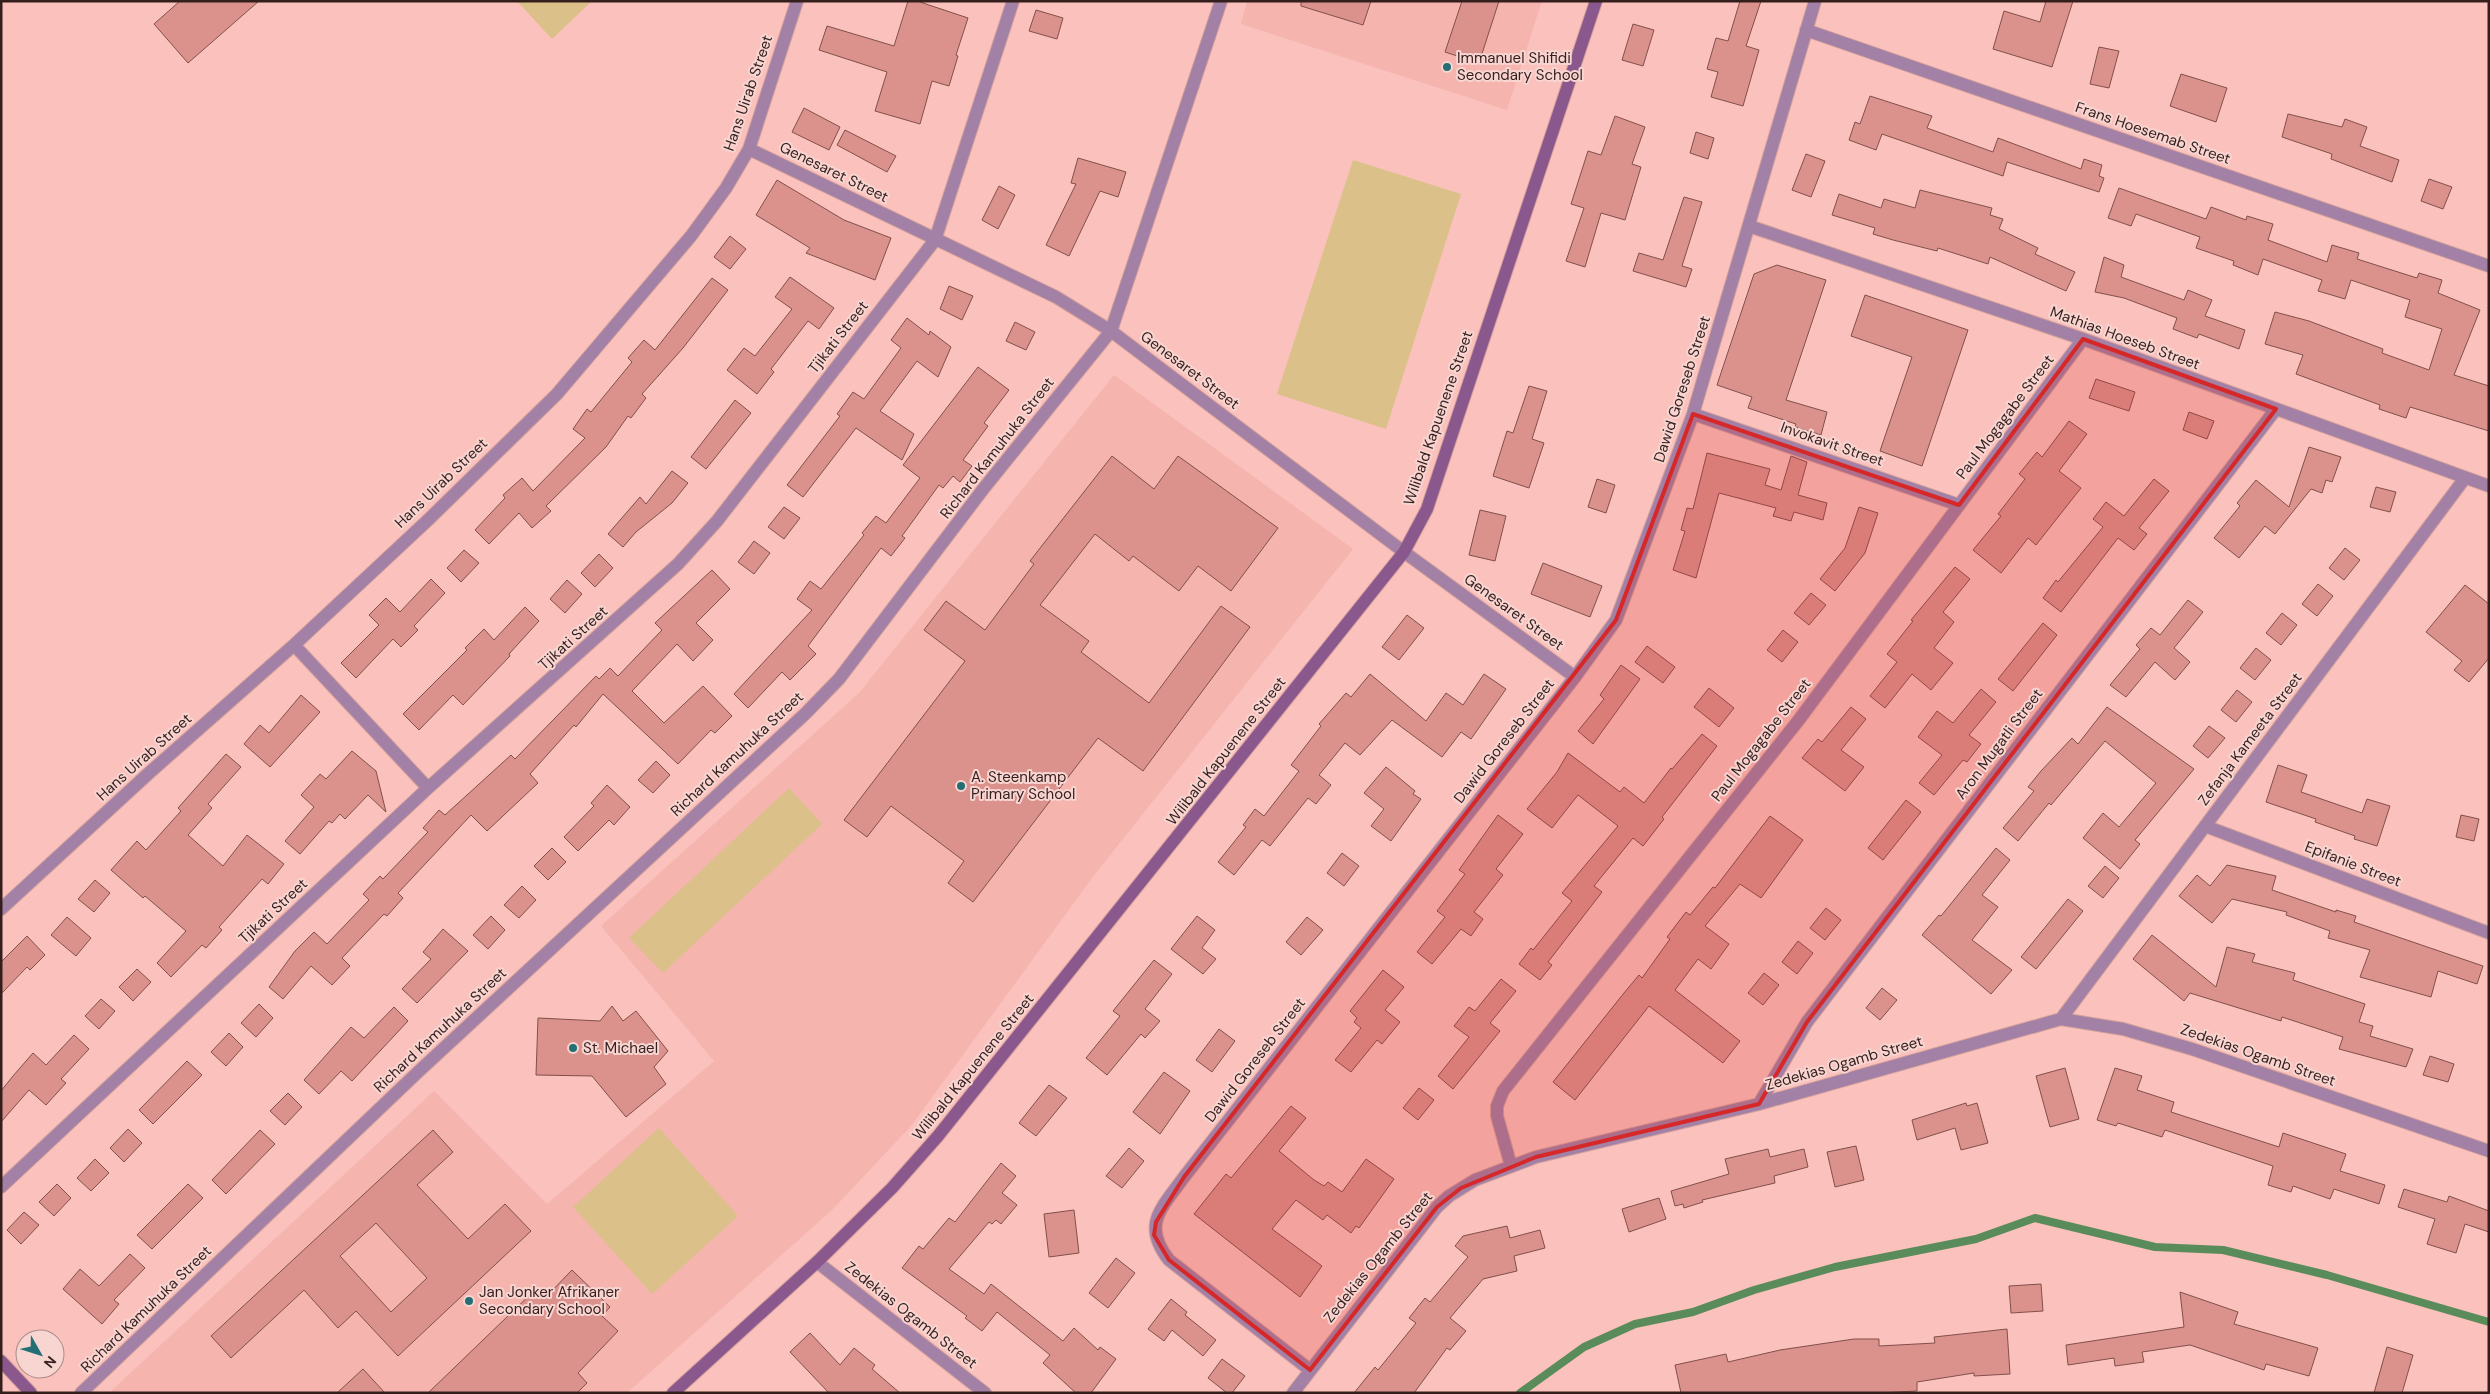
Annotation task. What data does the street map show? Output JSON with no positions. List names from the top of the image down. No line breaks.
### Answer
{"streets":{"street":["Hans Uirab Street","Frans Hoesemab Street","Genesaret Street","Tjikati Street","Mathias Hoeseb Street","Dawid Goreseb Street","Paul Mogagabe Street","Wilibald Kapuenene Street","Invokavit Street","Richard Kamuhuka Street","Zefanja Kameeta Street","Aron Mugatli Street","Epifanie Street","Zedekias Ogamb Street"]},"crossings":[["Hans Uirab Street","Genesaret Street"],["Frans Hoesemab Street","Dawid Goreseb Street"],["Genesaret Street","Tjikati Street"],["Genesaret Street","Dawid Goreseb Street"],["Genesaret Street","Wilibald Kapuenene Street"],["Genesaret Street","Richard Kamuhuka Street"],["Mathias Hoeseb Street","Dawid Goreseb Street"],["Mathias Hoeseb Street","Paul Mogagabe Street"],["Mathias Hoeseb Street","Zefanja Kameeta Street"],["Mathias Hoeseb Street","Aron Mugatli Street"],["Dawid Goreseb Street","Invokavit Street"],["Dawid Goreseb Street","Zedekias Ogamb Street"],["Paul Mogagabe Street","Invokavit Street"],["Paul Mogagabe Street","Zedekias Ogamb Street"],["Wilibald Kapuenene Street","Zedekias Ogamb Street"],["Zefanja Kameeta Street","Epifanie Street"],["Zefanja Kameeta Street","Zedekias Ogamb Street"],["Aron Mugatli Street","Zedekias Ogamb Street"]],"places":["Immanuel Shifidi Secondary School","A. Steenkamp Primary School","St. Michael","Jan Jonker Afrikaner Secondary School"],"north":"bottom right"}
